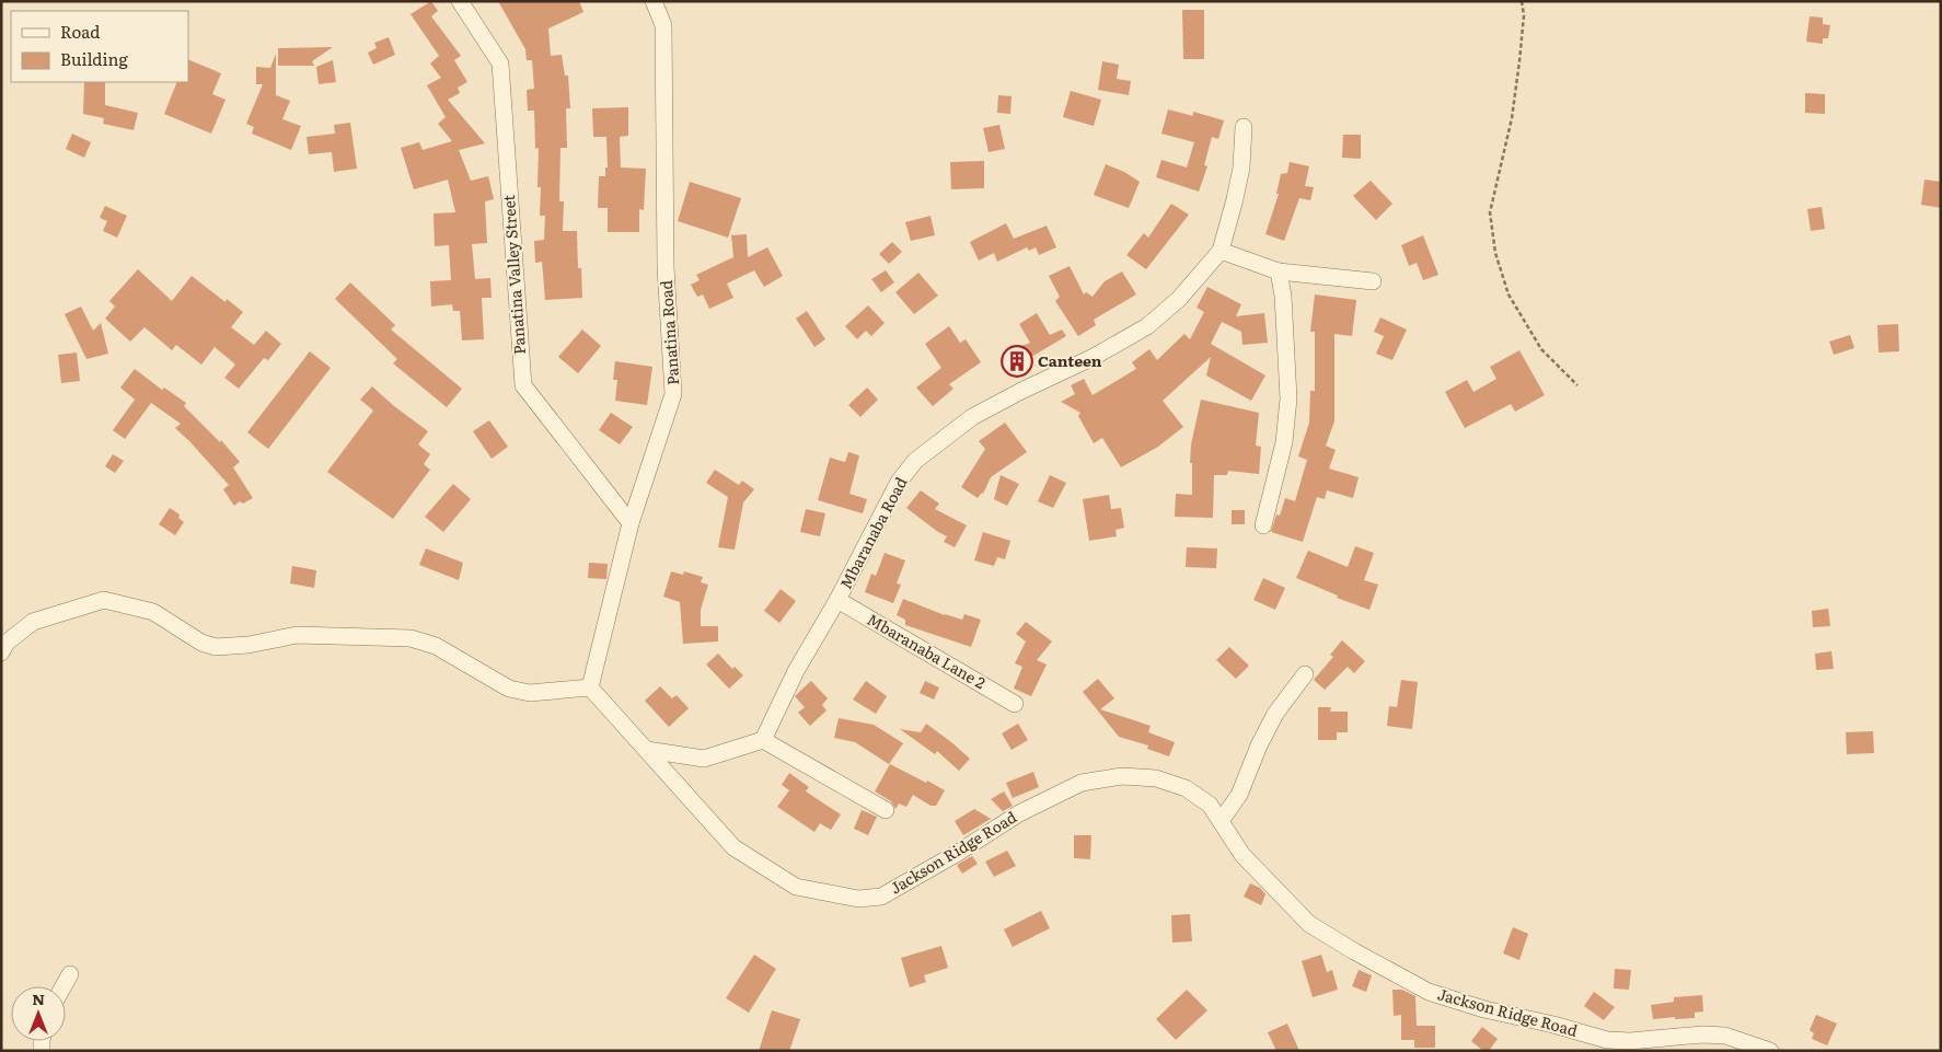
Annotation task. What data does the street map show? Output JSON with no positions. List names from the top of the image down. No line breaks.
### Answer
{"streets":{"street":["Panatina Valley Street","Panatina Road","Mbaranaba Road","Mbaranaba Lane 2","Jackson Ridge Road"]},"crossings":[["Panatina Valley Street","Panatina Road"],["Panatina Road","Jackson Ridge Road"],["Mbaranaba Road","Mbaranaba Lane 2"]],"places":{"building":["Canteen"]},"legend":["Road","Building"],"north":"top"}
